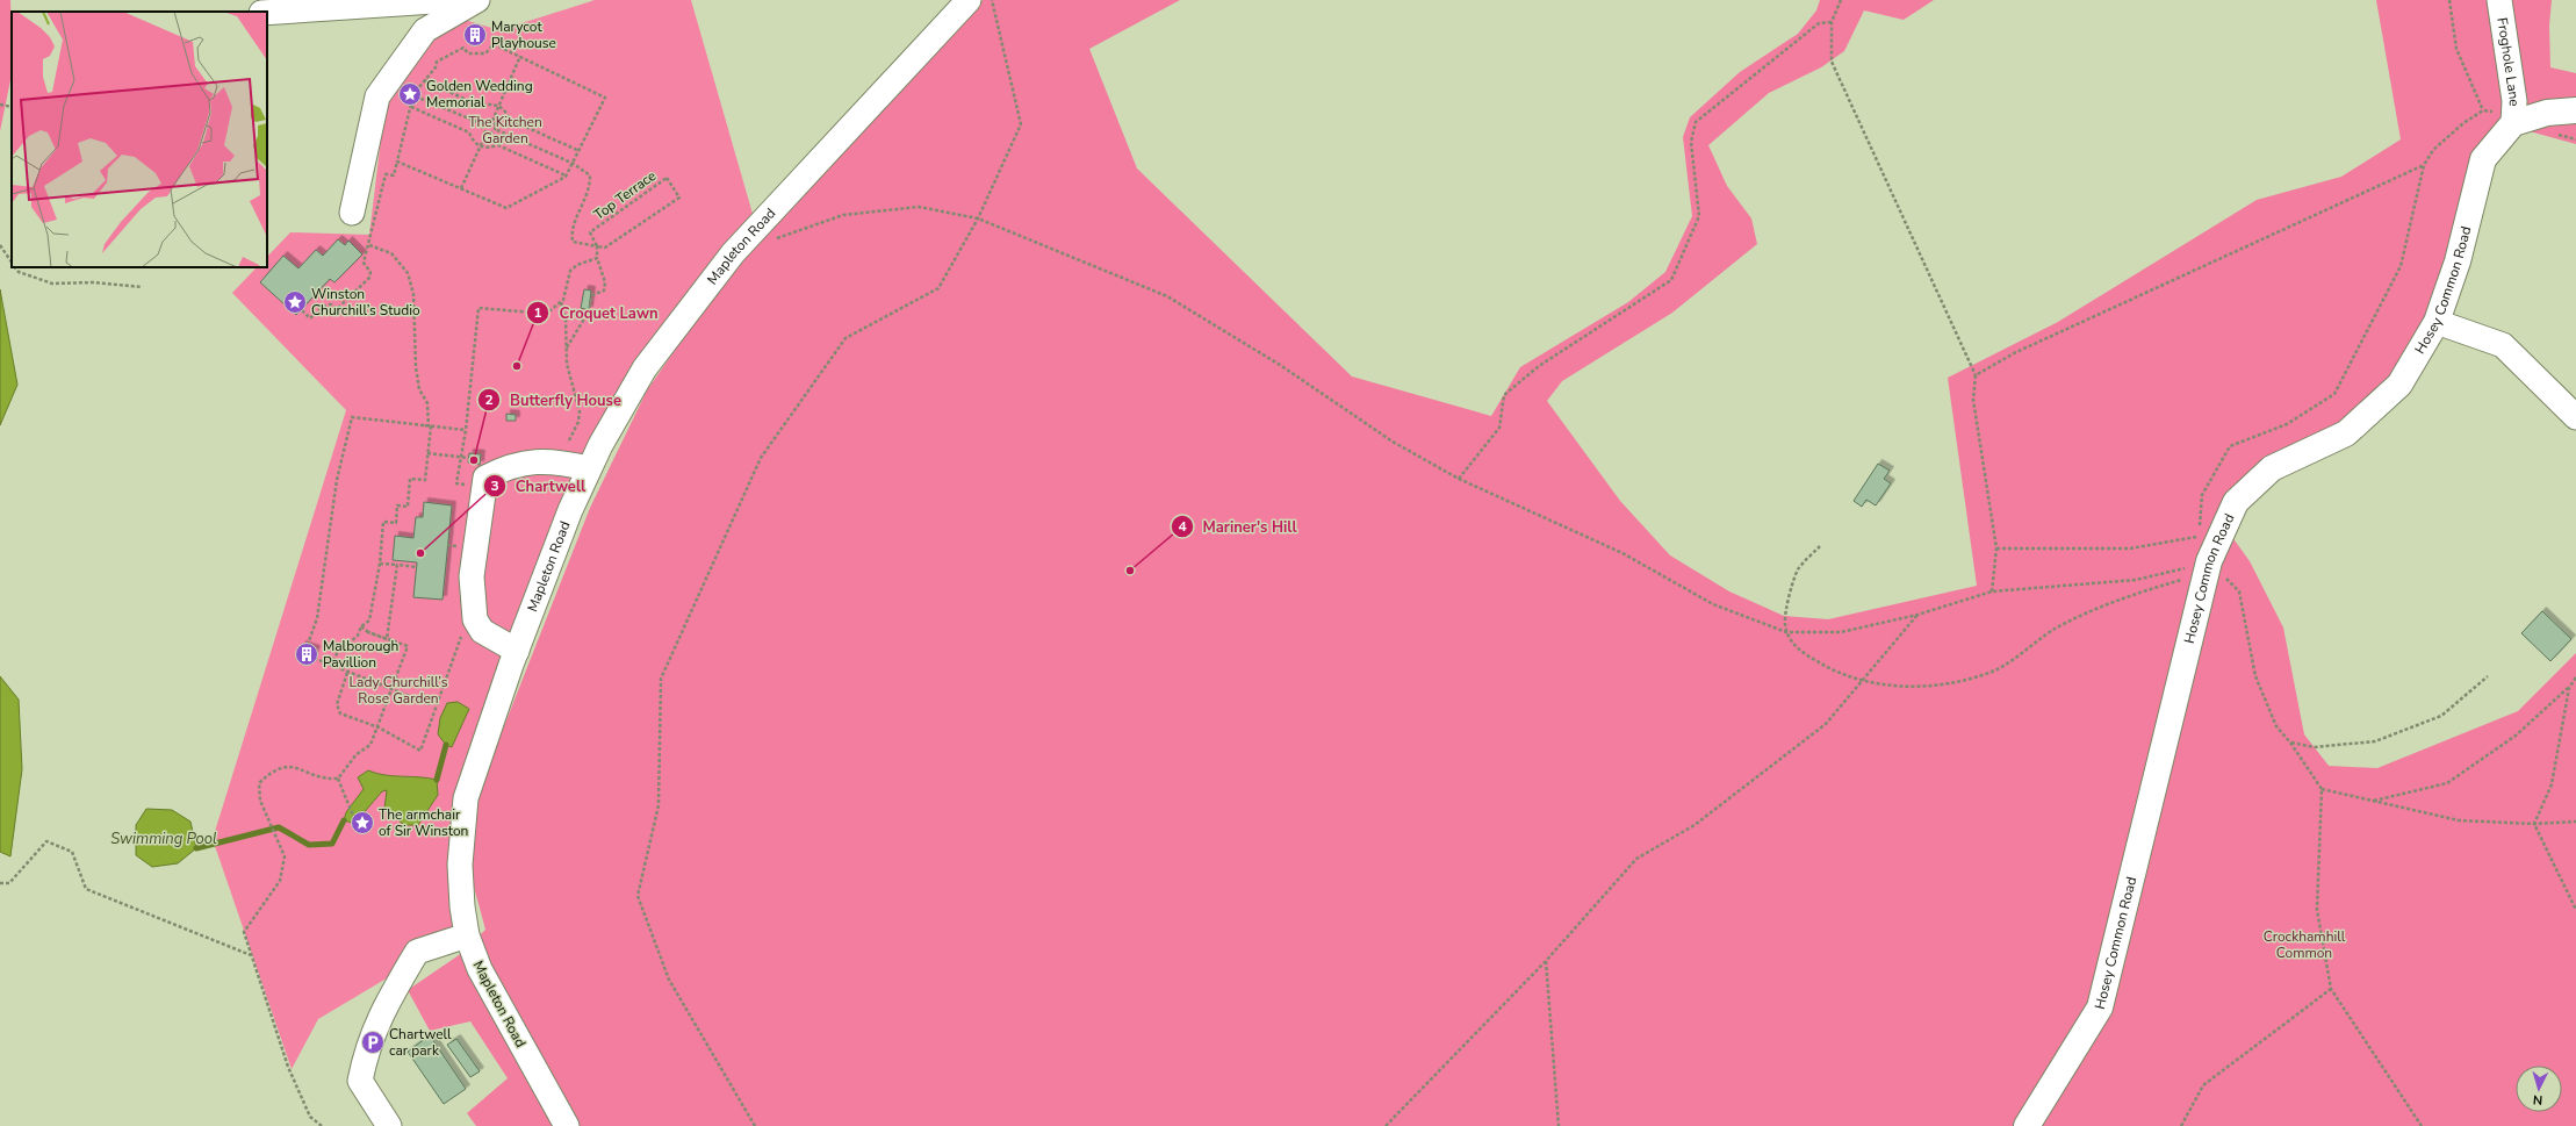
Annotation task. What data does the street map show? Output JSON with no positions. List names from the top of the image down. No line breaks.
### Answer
{"streets":{"main road":["Hosey Common Road"],"street":["Froghole Lane","Mapleton Road"],"path":["Top Terrace"]},"crossings":[["Froghole Lane","Hosey Common Road"]],"water":["Swimming Pool"],"parks":["The Kitchen Garden","Lady Churchill’s Rose Garden","Crockhamhill Common"],"places":{"building":["Marycot Playhouse","Malborough Pavillion"],"place":["Golden Wedding Memorial","Winston Churchill’s Studio","The armchair of Sir Winston"],"other":["Croquet Lawn","Butterfly House","Chartwell","Mariner's Hill"],"parking":["Chartwell car park"]},"north":"bottom"}
